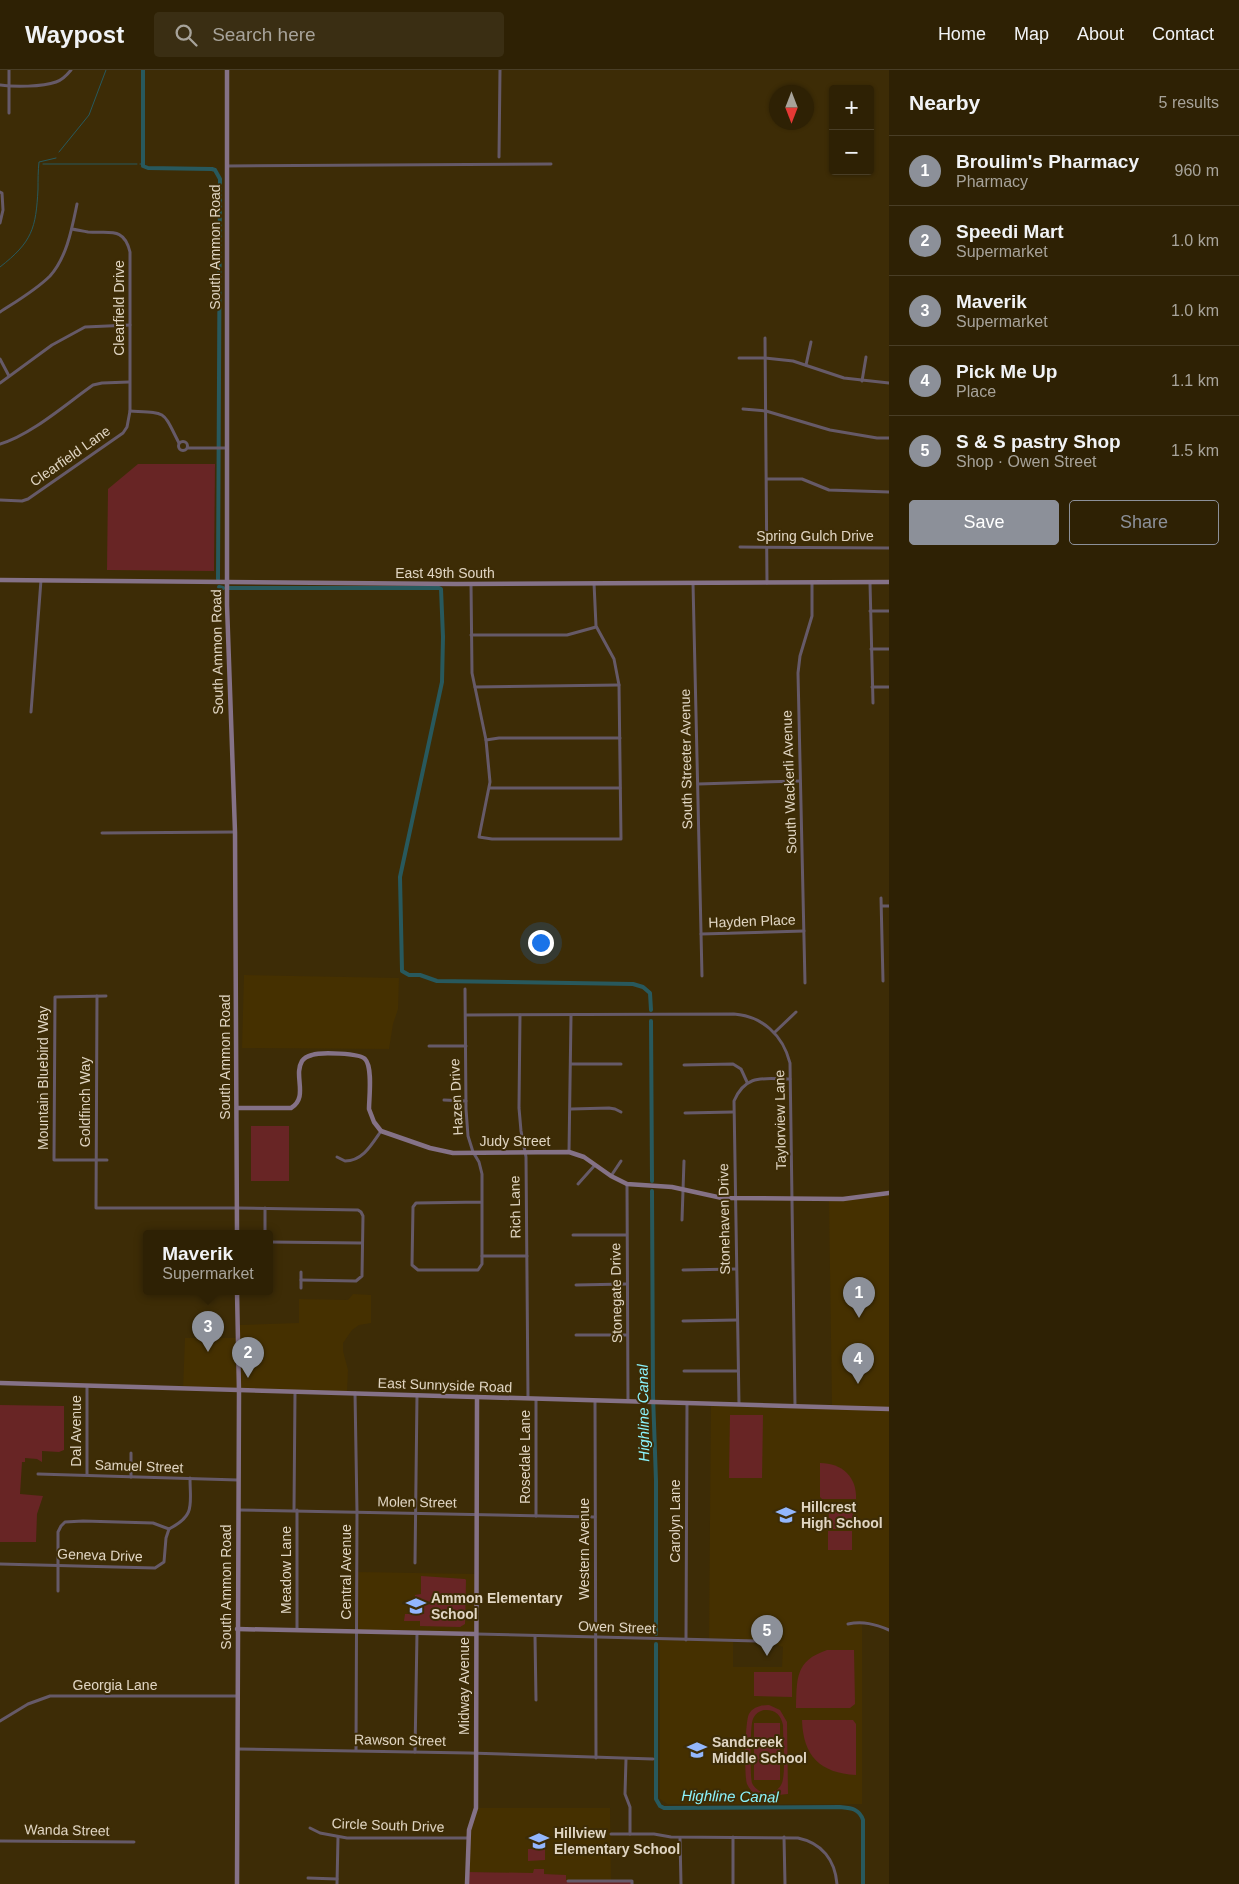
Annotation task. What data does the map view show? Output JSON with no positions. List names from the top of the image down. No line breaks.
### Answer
{"streets":{"street":["South Ammon Road","Clearfield Drive","Clearfield Lane","Spring Gulch Drive","East 49th South","South Streeter Avenue","South Wackerli Avenue","Hayden Place","Mountain Bluebird Way","Hazen Drive","Goldfinch Way","Taylorview Lane","Judy Street","Rich Lane","Stonehaven Drive","Stonegate Drive","East Sunnyside Road","Dal Avenue","Rosedale Lane","Samuel Street","Molen Street","Carolyn Lane","Western Avenue","Geneva Drive","Meadow Lane","Central Avenue","Owen Street","Georgia Lane","Midway Avenue","Rawson Street","Circle South Drive","Wanda Street"]},"crossings":[["South Ammon Road","East 49th South"],["South Ammon Road","Goldfinch Way"],["South Ammon Road","East Sunnyside Road"],["South Ammon Road","Samuel Street"],["South Ammon Road","Molen Street"],["South Ammon Road","Owen Street"],["South Ammon Road","Georgia Lane"],["South Ammon Road","Rawson Street"],["Clearfield Drive","Clearfield Lane"],["East 49th South","South Streeter Avenue"],["East 49th South","South Wackerli Avenue"],["South Streeter Avenue","Hayden Place"],["South Wackerli Avenue","Hayden Place"],["Mountain Bluebird Way","Goldfinch Way"],["Hazen Drive","Taylorview Lane"],["Hazen Drive","Judy Street"],["Taylorview Lane","Judy Street"],["Taylorview Lane","Rich Lane"],["Taylorview Lane","East Sunnyside Road"],["Judy Street","Rich Lane"],["Judy Street","Stonehaven Drive"],["Judy Street","Stonegate Drive"],["Rich Lane","East Sunnyside Road"],["Stonehaven Drive","East Sunnyside Road"],["Stonegate Drive","East Sunnyside Road"],["East Sunnyside Road","Dal Avenue"],["East Sunnyside Road","Rosedale Lane"],["East Sunnyside Road","Carolyn Lane"],["East Sunnyside Road","Western Avenue"],["East Sunnyside Road","Meadow Lane"],["East Sunnyside Road","Central Avenue"],["East Sunnyside Road","Midway Avenue"],["Dal Avenue","Samuel Street"],["Rosedale Lane","Molen Street"],["Molen Street","Western Avenue"],["Molen Street","Meadow Lane"],["Molen Street","Central Avenue"],["Molen Street","Midway Avenue"],["Carolyn Lane","Owen Street"],["Western Avenue","Owen Street"],["Western Avenue","Rawson Street"],["Meadow Lane","Owen Street"],["Central Avenue","Owen Street"],["Central Avenue","Rawson Street"],["Owen Street","Midway Avenue"],["Midway Avenue","Rawson Street"],["Midway Avenue","Circle South Drive"]],"water":["Highline Canal"],"places":{"school or university":["Hillcrest High School","Ammon Elementary School","Sandcreek Middle School","Hillview Elementary School"]},"north":"bottom","page":{"header":"Waypost","search":"Search here","nav":["Home","Map","About","Contact"],"heading":["Nearby","5 results"],"map_buttons":["+","−"],"list":[{"mark":"1","name":"Broulim's Pharmacy","note":"Pharmacy","value":"960 m"},{"mark":"2","name":"Speedi Mart","note":"Supermarket","value":"1.0 km"},{"mark":"3","name":"Maverik","note":"Supermarket","value":"1.0 km"},{"mark":"4","name":"Pick Me Up","note":"Place","value":"1.1 km"},{"mark":"5","name":"S & S pastry Shop","note":"Shop · Owen Street","value":"1.5 km"}],"buttons":["Save","Share"],"popup":["Maverik","Supermarket"],"pins":["1","3","2","4","5"]}}
